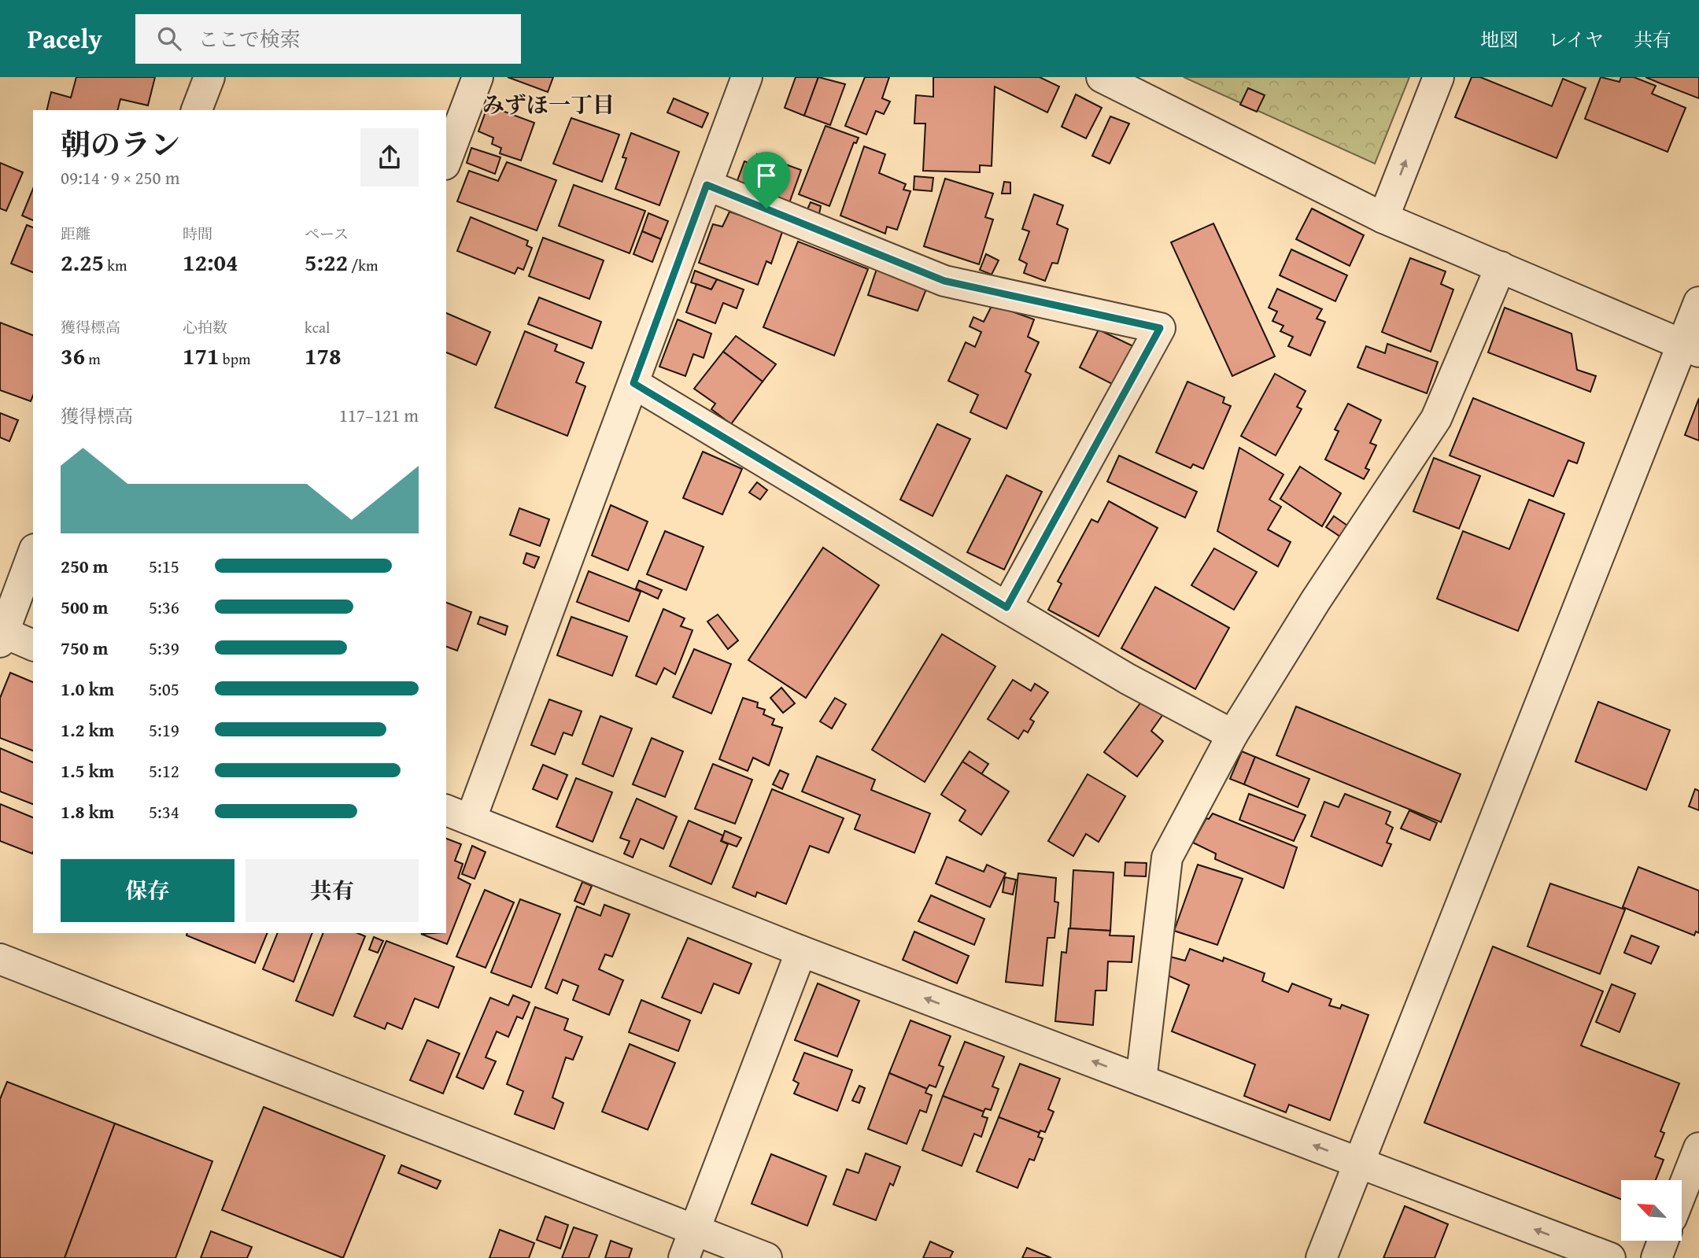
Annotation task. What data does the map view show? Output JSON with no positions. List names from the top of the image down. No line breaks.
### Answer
{"districts":["みずほ一丁目"],"north":"top left","page":{"header":"Pacely","search":"ここで検索","nav":["地図","レイヤ","共有"],"heading":["朝のラン","09:14 · 9 × 250 m"],"stats":[["距離","2.25 km"],["時間","12:04"],["ペース","5:22 /km"],["獲得標高","36 m"],["心拍数","171 bpm"],["kcal","178"]],"chart":["獲得標高","117–121 m"],"list":[{"name":"250 m","note":"5:15"},{"name":"500 m","note":"5:36"},{"name":"750 m","note":"5:39"},{"name":"1.0 km","note":"5:05"},{"name":"1.2 km","note":"5:19"},{"name":"1.5 km","note":"5:12"},{"name":"1.8 km","note":"5:34"}],"buttons":["保存","共有"]}}
